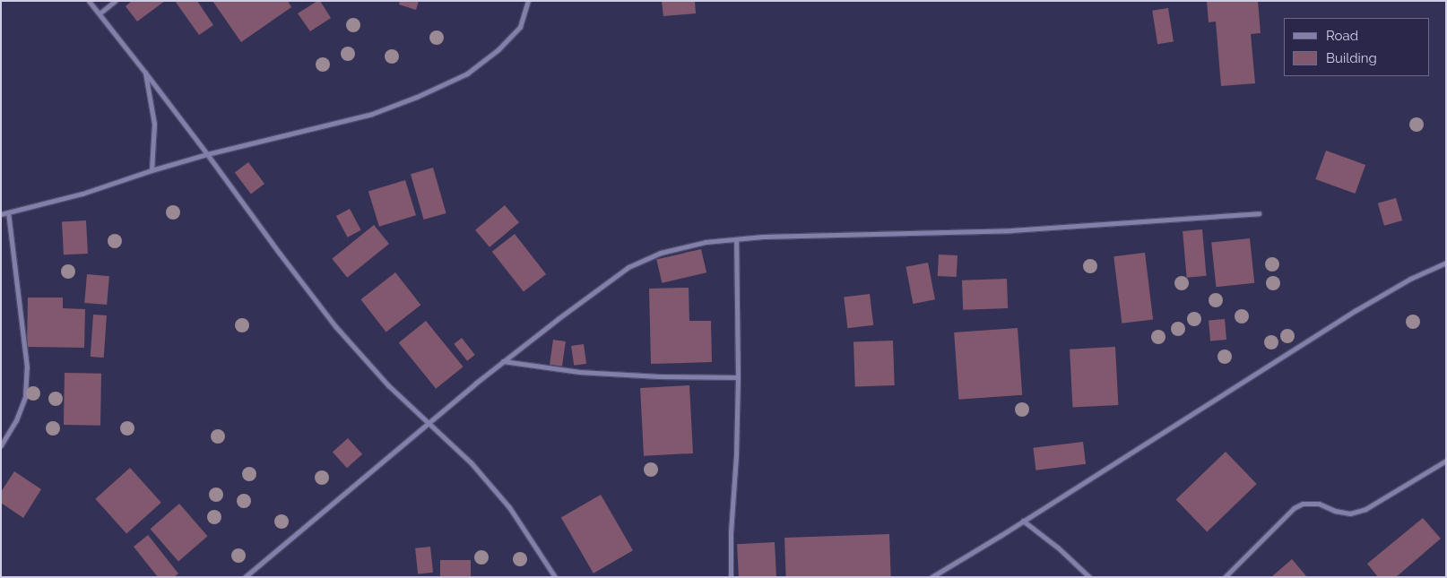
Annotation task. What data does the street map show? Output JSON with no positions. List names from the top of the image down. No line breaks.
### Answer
{"legend":["Road","Building"]}
